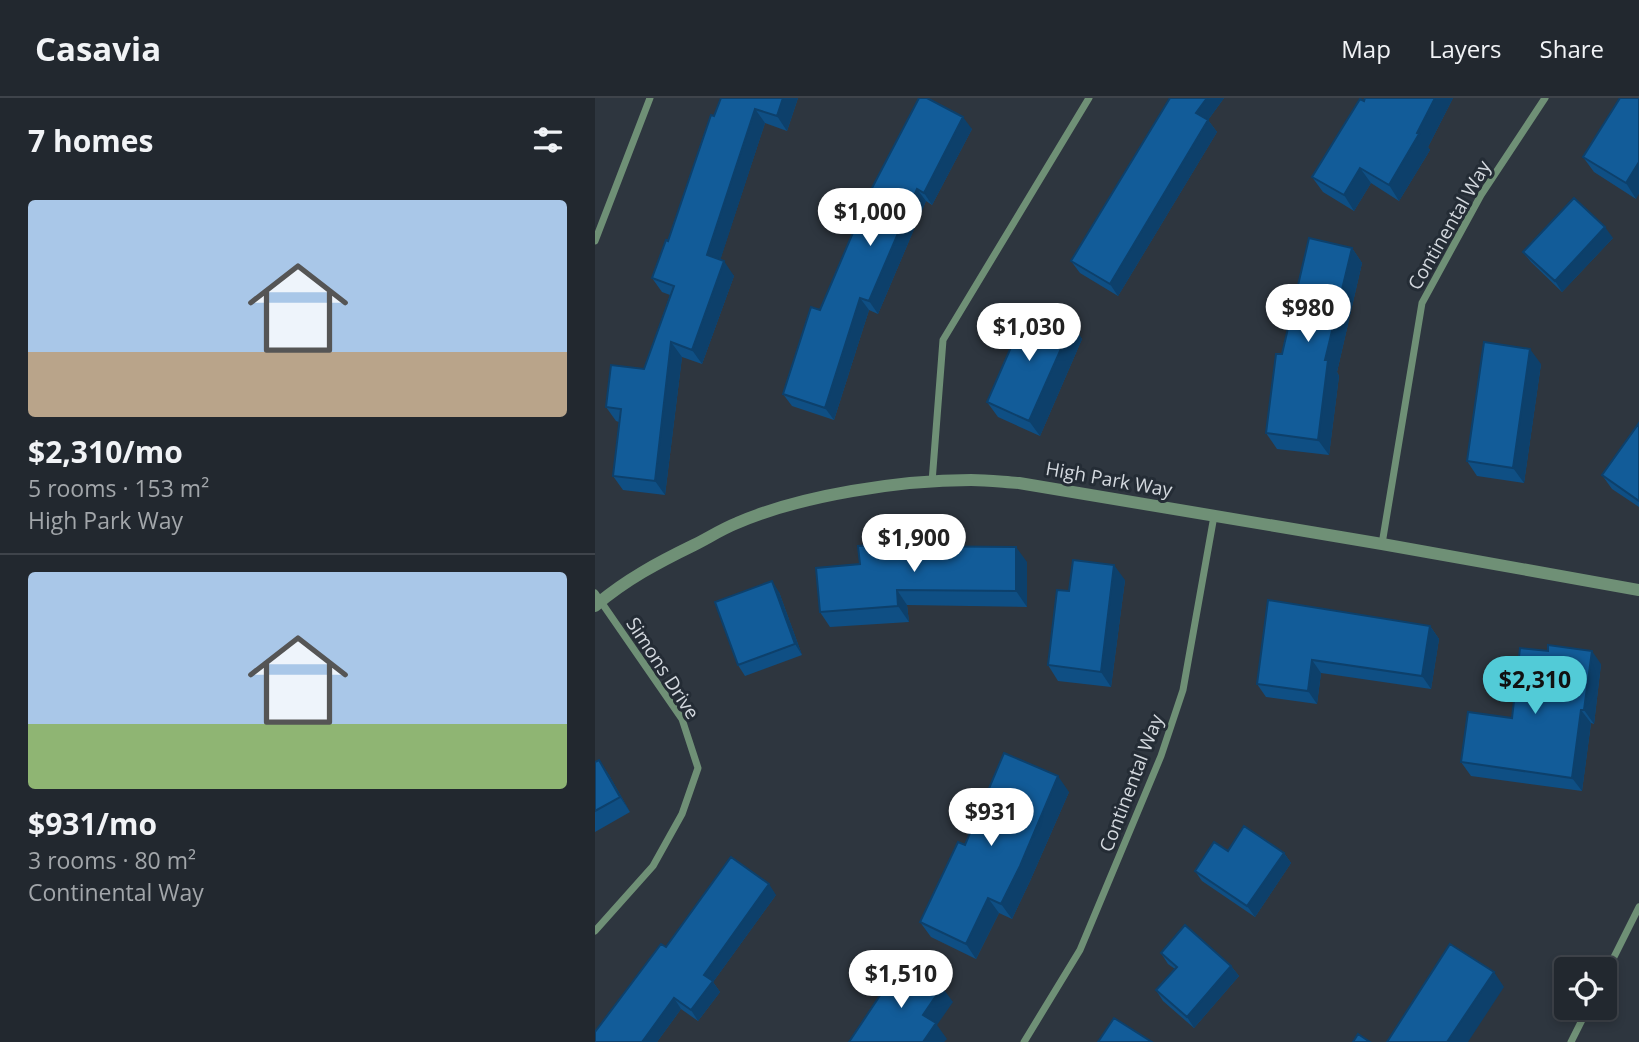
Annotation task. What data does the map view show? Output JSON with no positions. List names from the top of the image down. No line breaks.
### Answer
{"streets":{"street":["Continental Way","High Park Way","Simons Drive"]},"crossings":[["Continental Way","High Park Way"],["High Park Way","Simons Drive"]],"page":{"header":"Casavia","nav":["Map","Layers","Share"],"heading":"7 homes","list":[{"name":"$2,310/mo","note":"5 rooms · 153 m² · High Park Way"},{"name":"$931/mo","note":"3 rooms · 80 m² · Continental Way"}],"price":["$1,000","$980","$1,030","$1,900","$2,310","$931","$1,510"]}}
